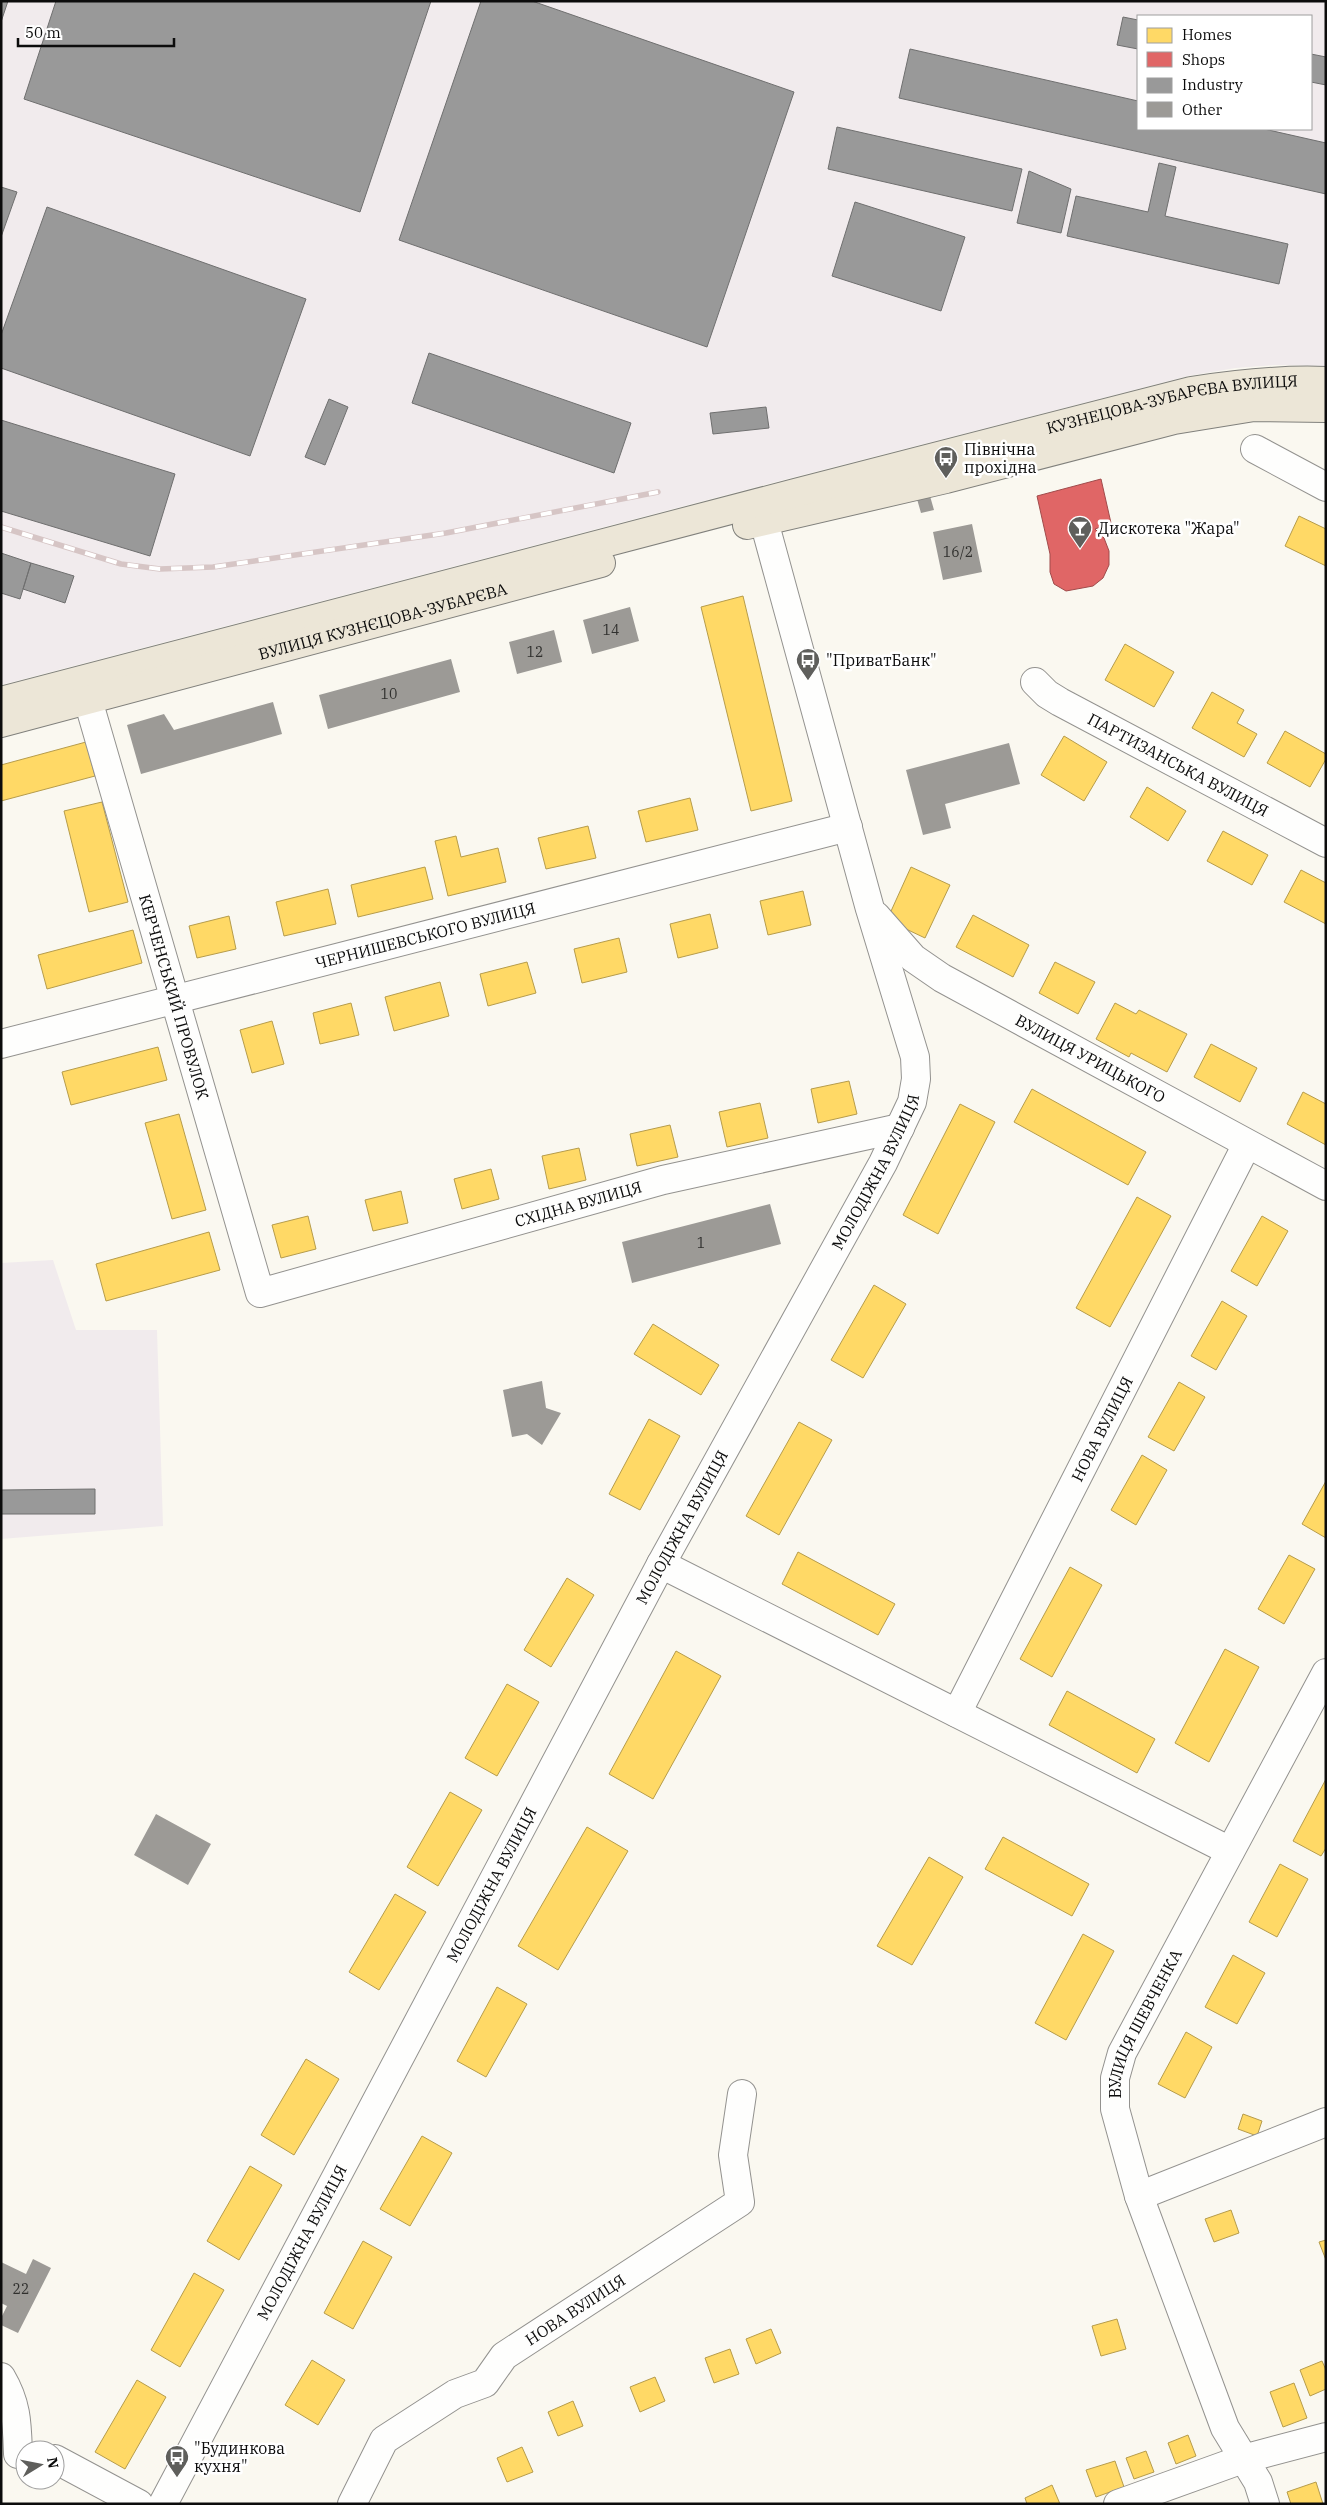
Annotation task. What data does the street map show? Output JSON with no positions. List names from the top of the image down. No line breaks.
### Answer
{"streets":{"main road":["КУЗНЕЦОВА-ЗУБАРЄВА ВУЛИЦЯ","ВУЛИЦЯ КУЗНЄЦОВА-ЗУБАРЄВА"],"street":["ПАРТИЗАНСЬКА ВУЛИЦЯ","ЧЕРНИШЕВСЬКОГО ВУЛИЦЯ","КЕРЧЕНСЬКИЙ ПРОВУЛОК","ВУЛИЦЯ УРИЦЬКОГО","МОЛОДІЖНА ВУЛИЦЯ","СХІДНА ВУЛИЦЯ","НОВА ВУЛИЦЯ","ВУЛИЦЯ ШЕВЧЕНКА"]},"crossings":[["КУЗНЕЦОВА-ЗУБАРЄВА ВУЛИЦЯ","ВУЛИЦЯ КУЗНЄЦОВА-ЗУБАРЄВА"],["КУЗНЕЦОВА-ЗУБАРЄВА ВУЛИЦЯ","МОЛОДІЖНА ВУЛИЦЯ"],["ВУЛИЦЯ КУЗНЄЦОВА-ЗУБАРЄВА","КЕРЧЕНСЬКИЙ ПРОВУЛОК"],["ВУЛИЦЯ КУЗНЄЦОВА-ЗУБАРЄВА","МОЛОДІЖНА ВУЛИЦЯ"],["ЧЕРНИШЕВСЬКОГО ВУЛИЦЯ","КЕРЧЕНСЬКИЙ ПРОВУЛОК"],["ЧЕРНИШЕВСЬКОГО ВУЛИЦЯ","МОЛОДІЖНА ВУЛИЦЯ"],["КЕРЧЕНСЬКИЙ ПРОВУЛОК","СХІДНА ВУЛИЦЯ"],["ВУЛИЦЯ УРИЦЬКОГО","МОЛОДІЖНА ВУЛИЦЯ"],["ВУЛИЦЯ УРИЦЬКОГО","НОВА ВУЛИЦЯ"],["МОЛОДІЖНА ВУЛИЦЯ","СХІДНА ВУЛИЦЯ"]],"places":{"bus stop":["Північна прохідна","\"ПриватБанк\"","\"Будинкова кухня\""],"bar":["Дискотека \"Жара\""]},"house_numbers":["16/2","14","12","10","1","22"],"legend":["Homes","Shops","Industry","Other"],"scale_bar":"50 m","north":"right"}
